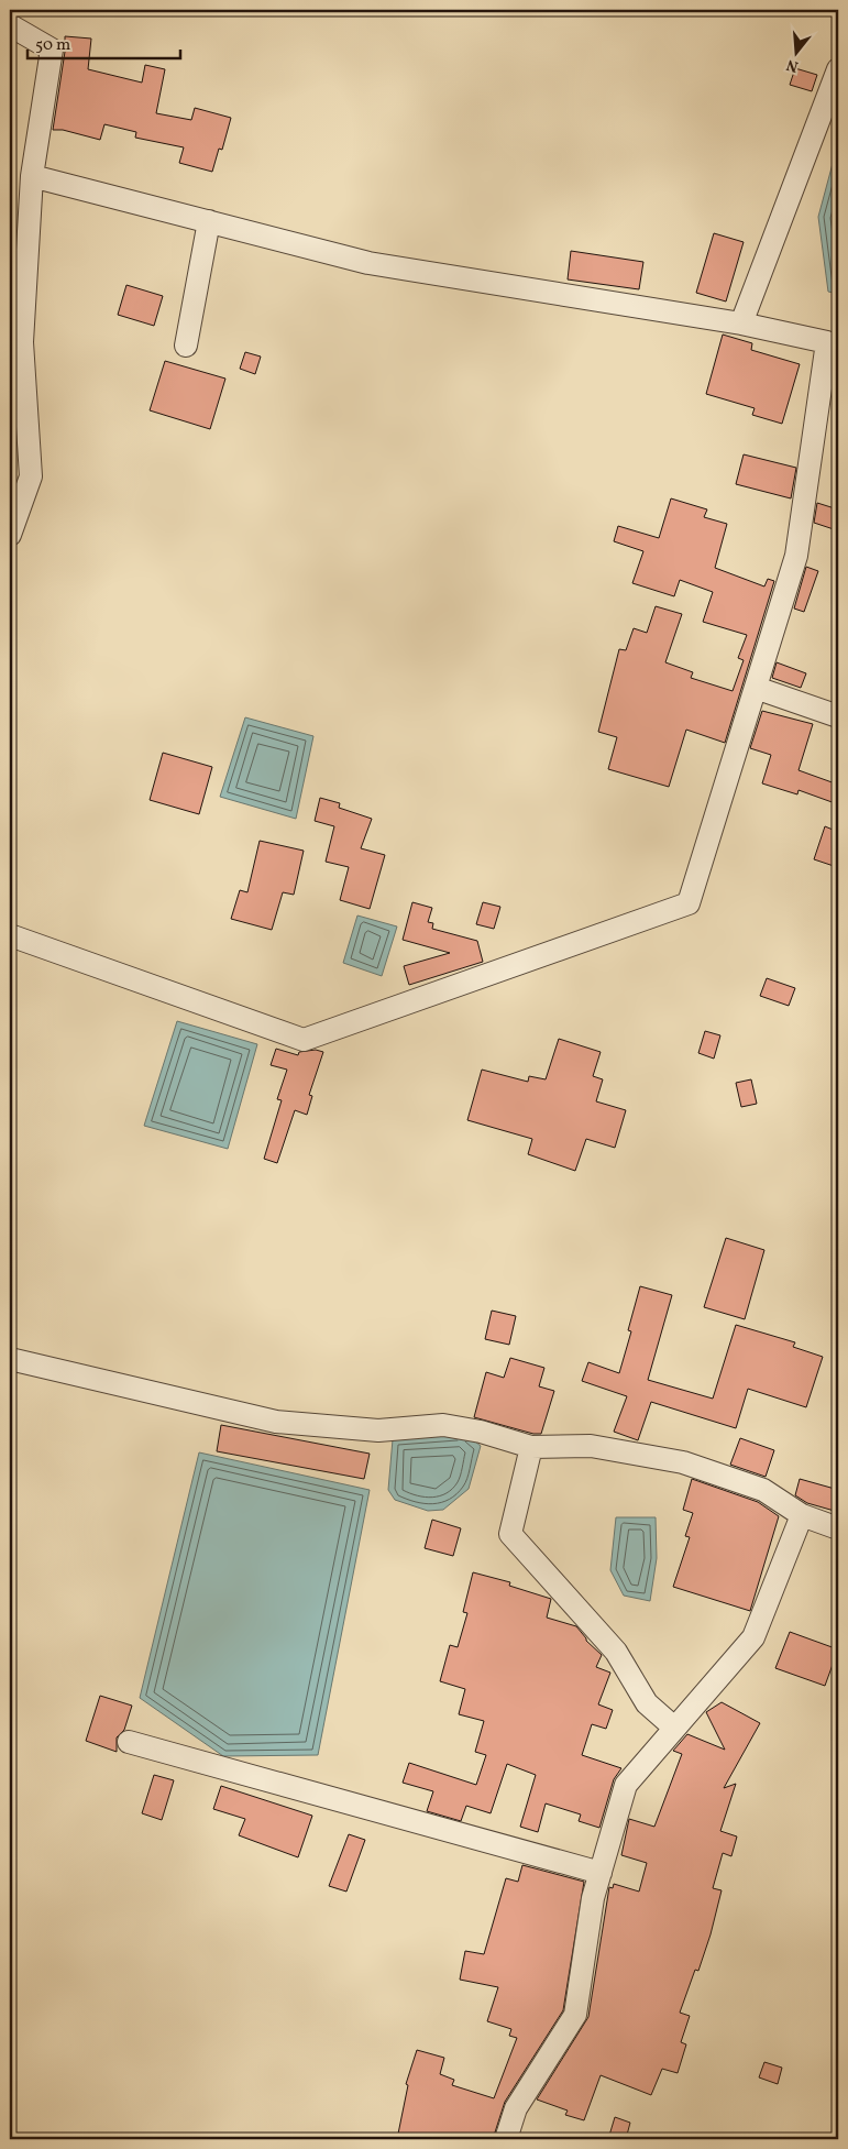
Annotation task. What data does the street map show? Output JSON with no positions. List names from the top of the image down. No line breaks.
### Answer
{"scale_bar":"50 m","north":"bottom"}
